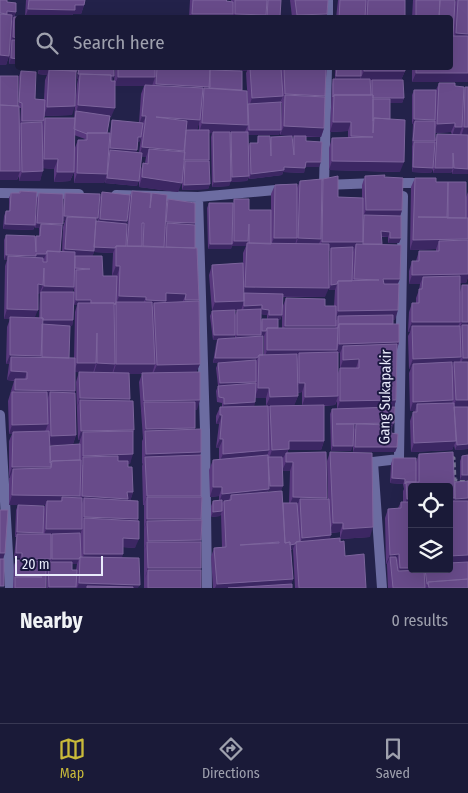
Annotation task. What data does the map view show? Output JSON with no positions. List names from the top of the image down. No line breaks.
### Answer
{"streets":{"street":["Gang Sukapakir"]},"scale_bar":"20 m","page":{"search":"Search here","scale":"20 m","heading":["Nearby","0 results"],"nav":["Map","Directions","Saved"]}}
